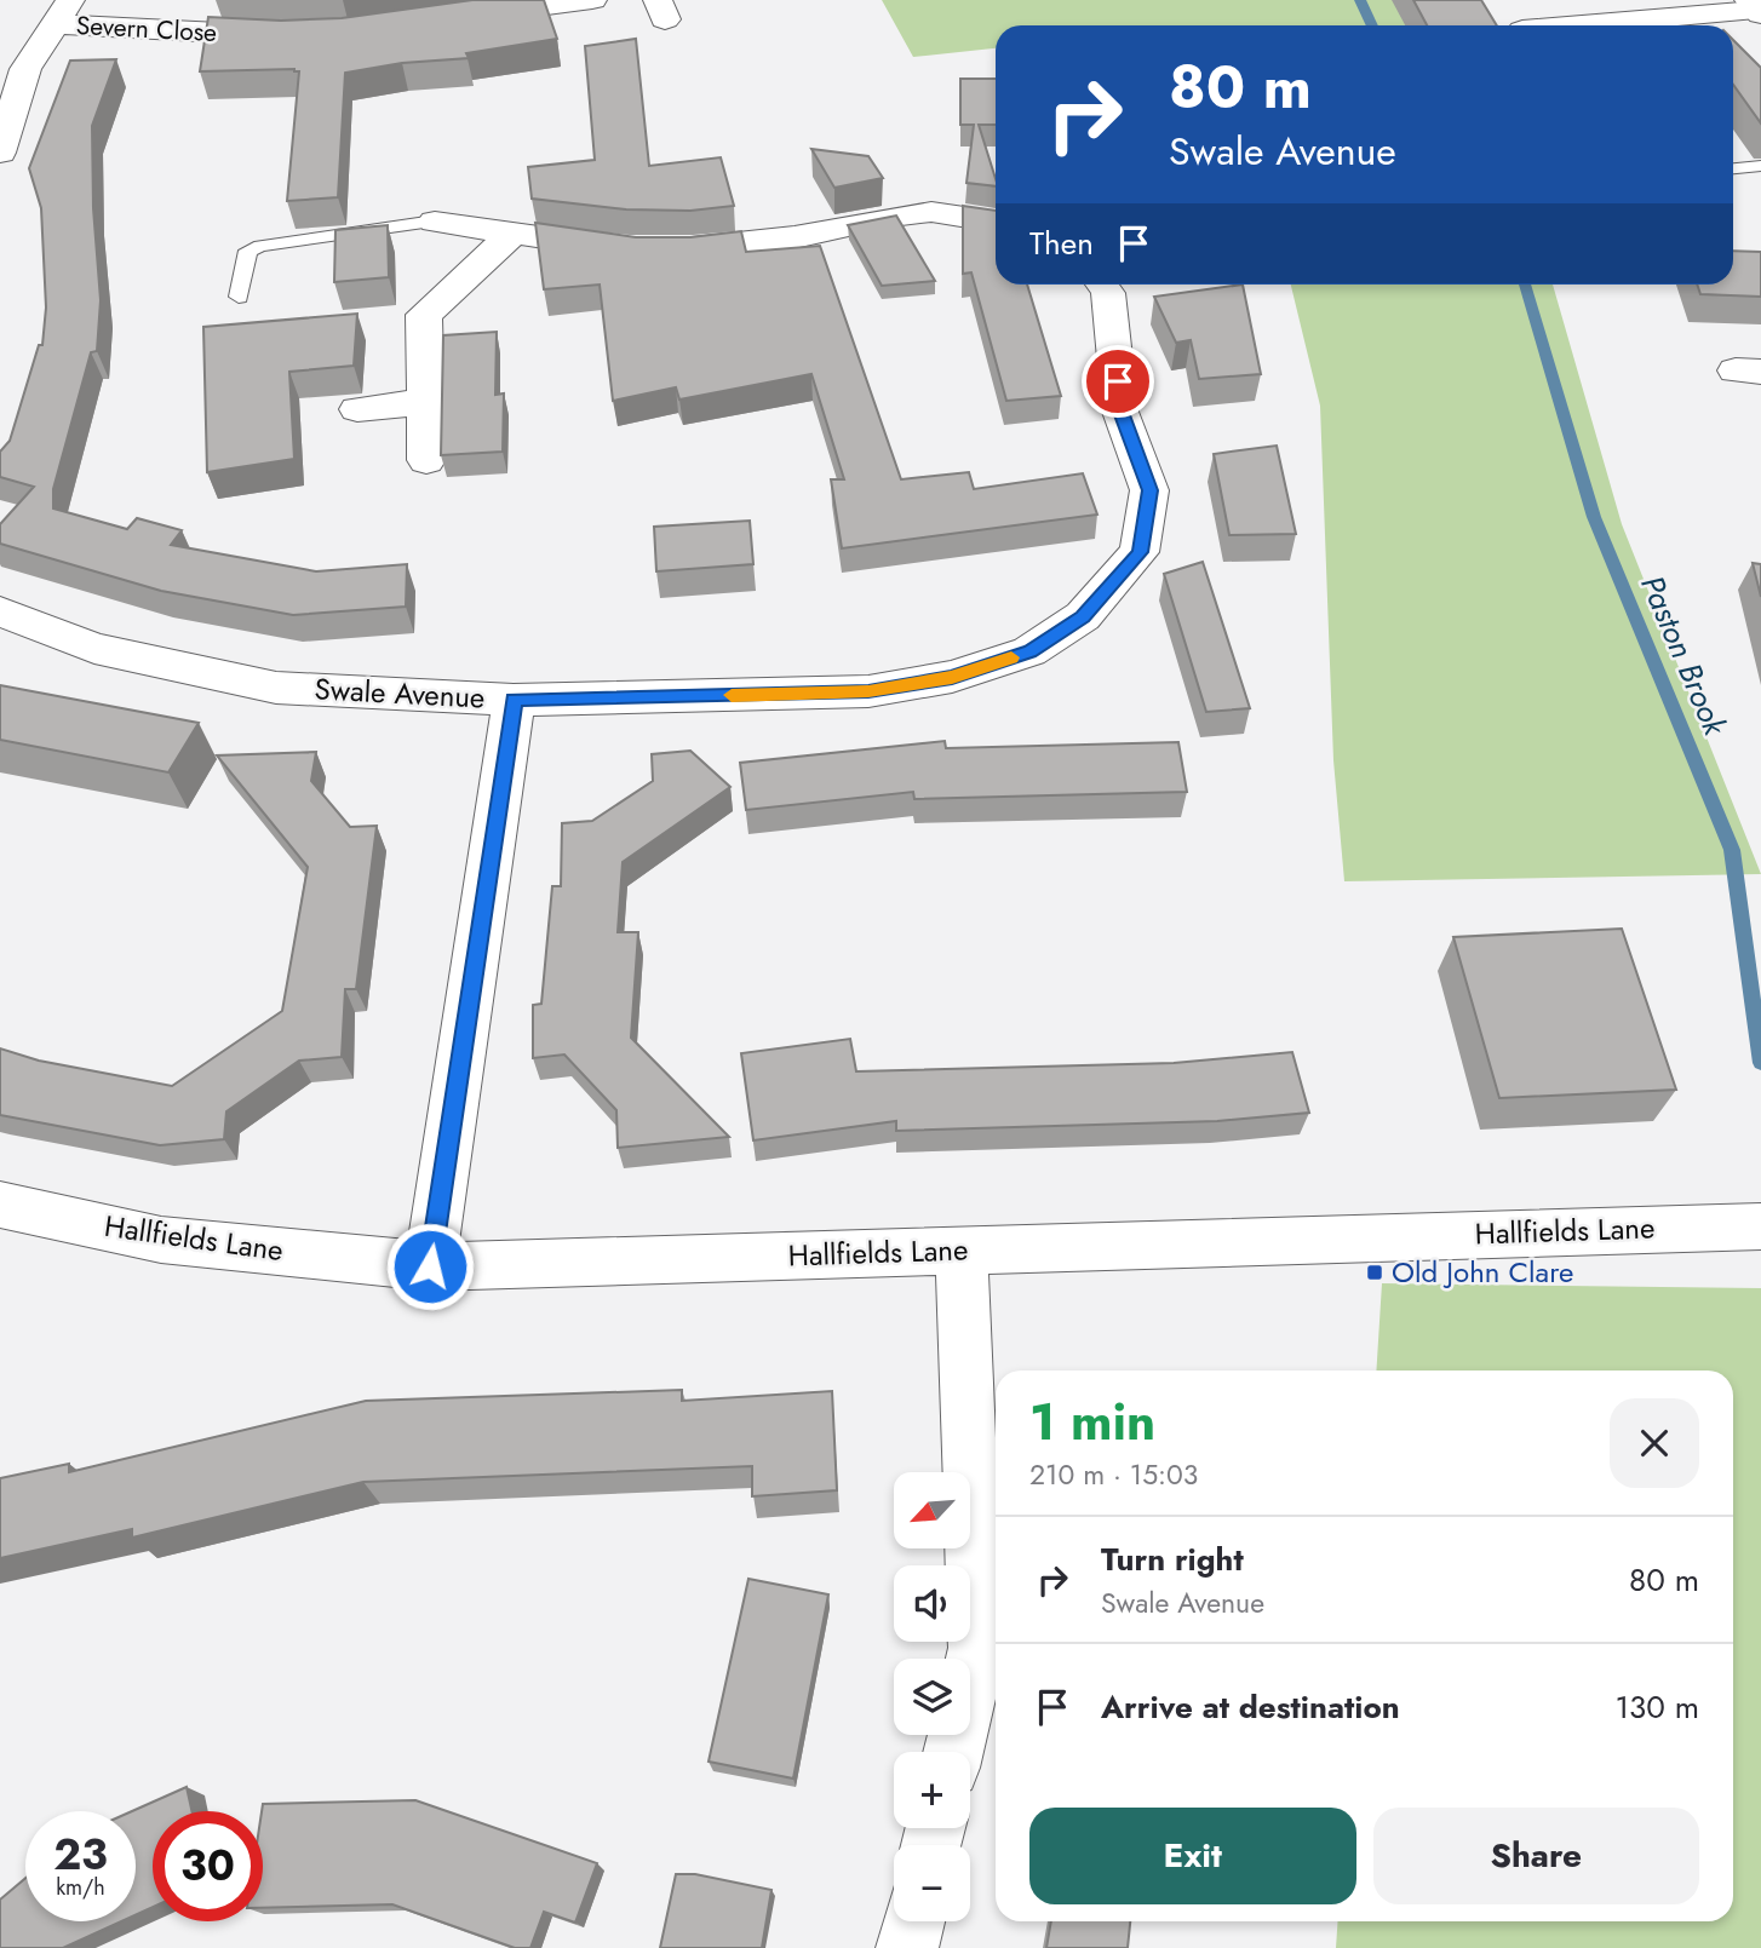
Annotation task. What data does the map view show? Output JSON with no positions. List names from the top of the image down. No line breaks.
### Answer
{"streets":{"street":["Severn Close","Swale Avenue","Hallfields Lane"]},"water":["Paston Brook"],"places":{"transit":["Old John Clare"]},"north":"bottom left","page":{"turn":["80 m","Swale Avenue"],"then":"Then","heading":["1 min","210 m · 15:03"],"map_buttons":["+","−"],"list":[{"name":"Turn right","note":"Swale Avenue","value":"80 m"},{"name":"Arrive at destination","value":"130 m"}],"buttons":["Exit","Share"],"speed":"23 km/h","limit":"30"}}
